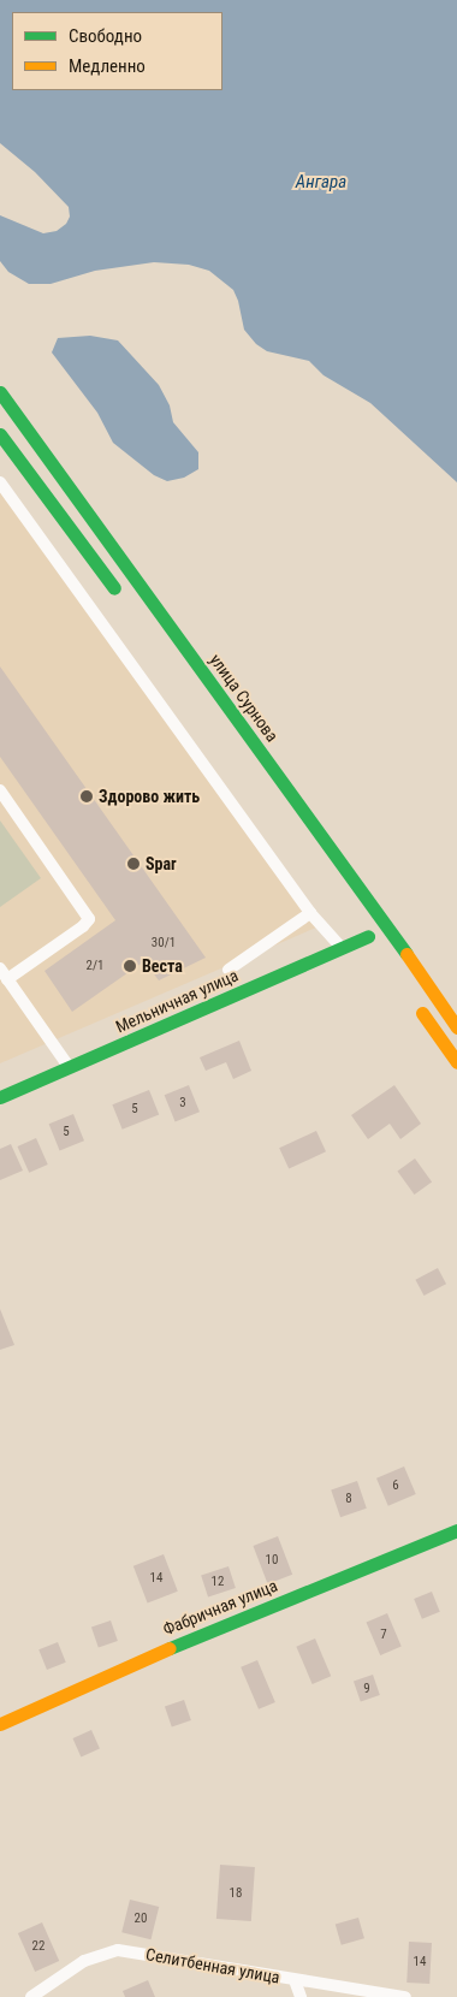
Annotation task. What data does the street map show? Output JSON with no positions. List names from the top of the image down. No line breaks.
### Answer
{"streets":{"main road":["улица Сурнова","Мельничная улица","Фабричная улица"],"lane":["Селитбенная улица"]},"water":["Ангара"],"places":["Здорово жить","Spar","Веста"],"house_numbers":["30/1","2/1","3","5","5","6","8","10","14","12","7","9","18","20","22","14"],"legend":["Свободно","Медленно"]}
